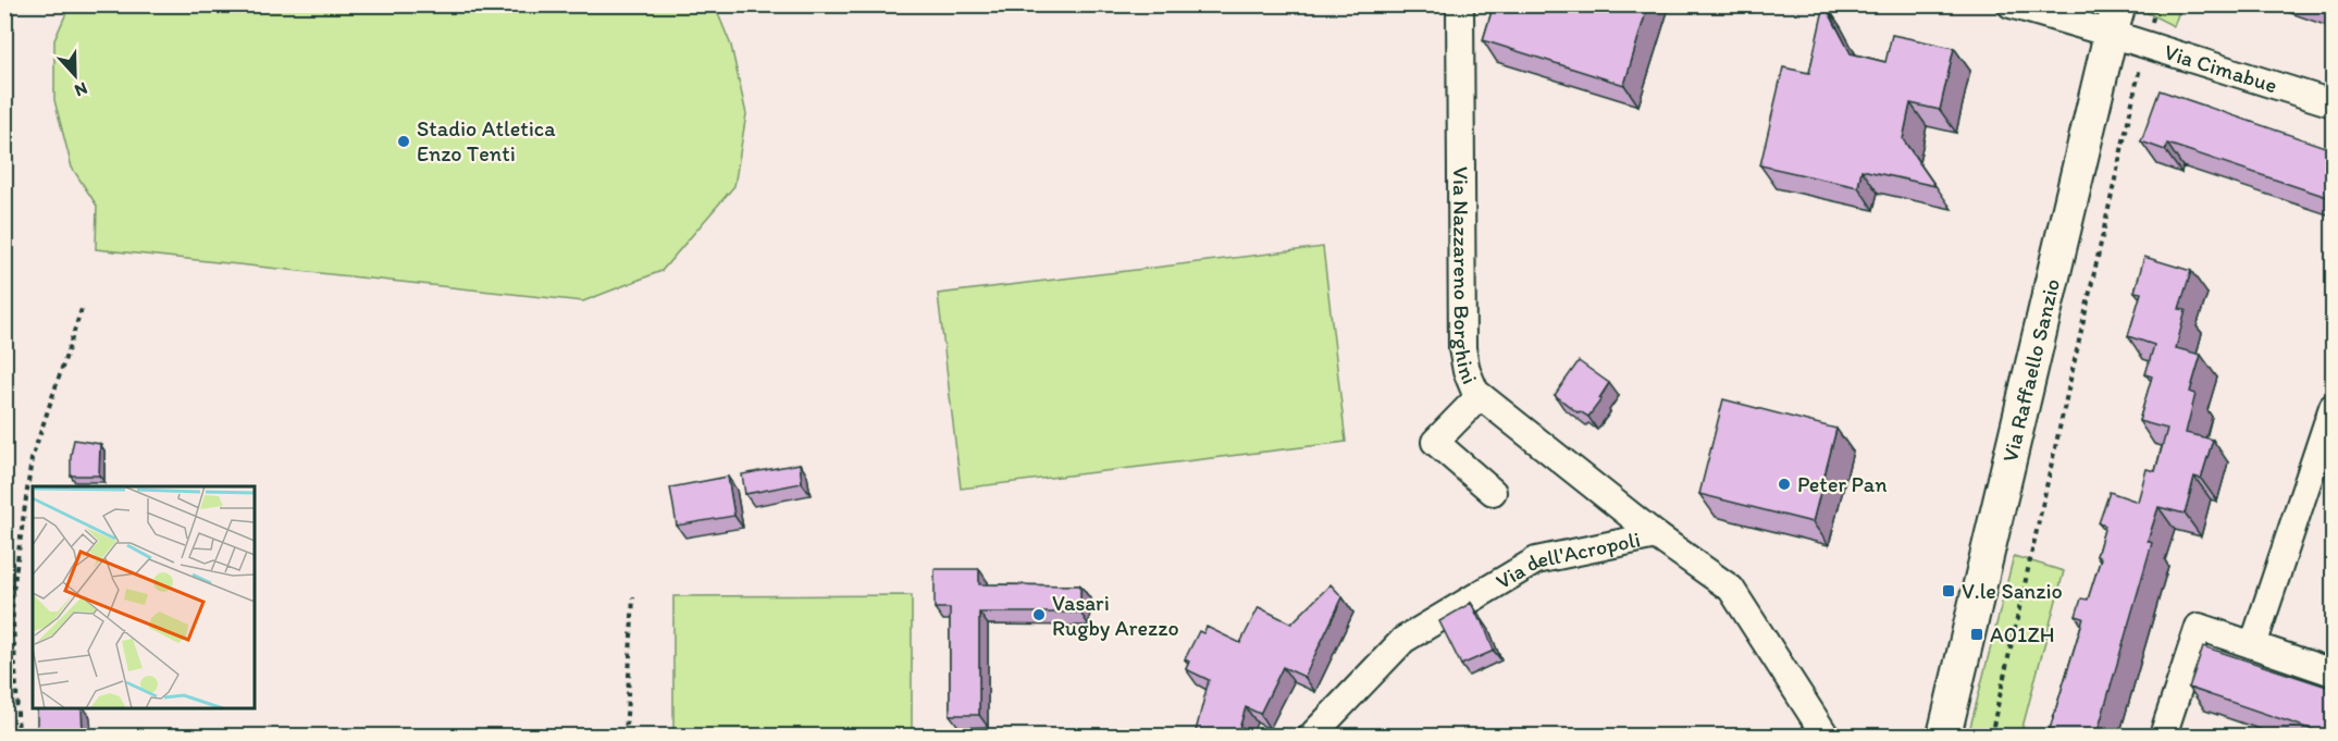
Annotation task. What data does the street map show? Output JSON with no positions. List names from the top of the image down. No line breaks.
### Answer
{"streets":{"main road":["Via Raffaello Sanzio"],"street":["Via Cimabue","Via Nazzareno Borghini","Via dell'Acropoli"]},"crossings":[["Via Cimabue","Via Raffaello Sanzio"],["Via Nazzareno Borghini","Via dell'Acropoli"]],"places":{"other":["Stadio Atletica Enzo Tenti","Peter Pan","Vasari Rugby Arezzo"],"transit":["V.le Sanzio","A01ZH"]},"north":"bottom"}
